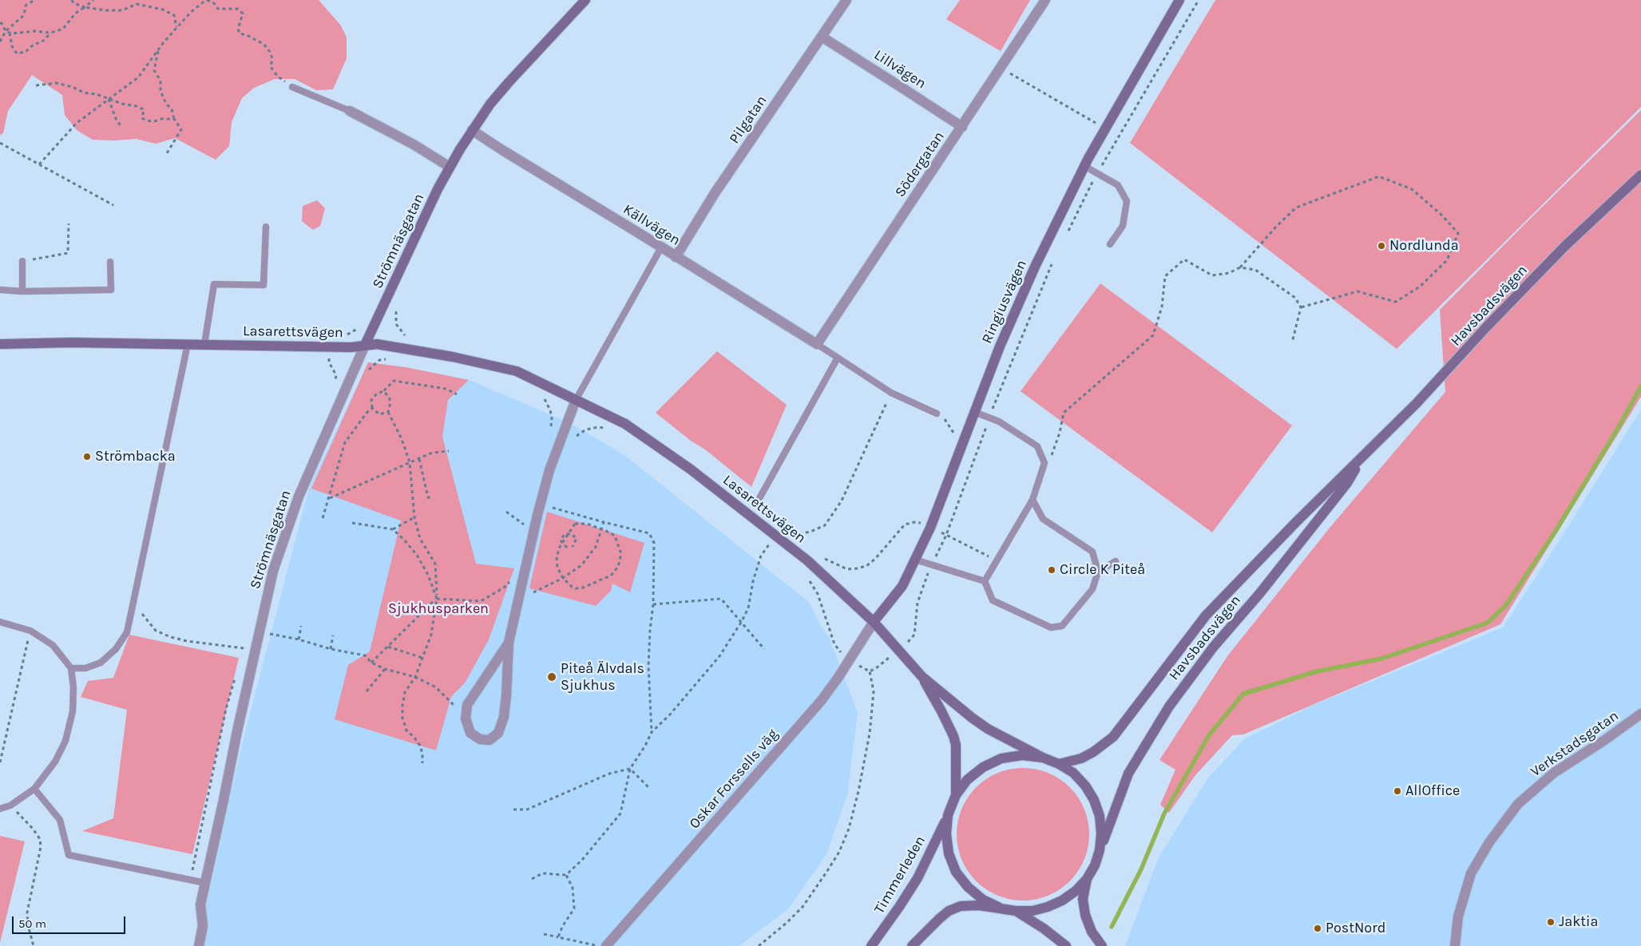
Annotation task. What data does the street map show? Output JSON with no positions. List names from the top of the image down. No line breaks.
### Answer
{"streets":{"street":["Lillvägen","Pilgatan","Södergatan","Källvägen","Strömnäsgatan","Ringiusvägen","Havsbadsvägen","Lasarettsvägen","Verkstadsgatan","Oskar Forssells väg","Timmerleden"]},"crossings":[["Lillvägen","Pilgatan"],["Lillvägen","Södergatan"],["Pilgatan","Källvägen"],["Södergatan","Källvägen"],["Källvägen","Strömnäsgatan"],["Strömnäsgatan","Lasarettsvägen"],["Ringiusvägen","Lasarettsvägen"],["Ringiusvägen","Oskar Forssells väg"],["Lasarettsvägen","Oskar Forssells väg"]],"parks":["Sjukhusparken"],"places":["Nordlunda","Strömbacka","Circle K Piteå","Piteå Älvdals Sjukhus","AllOffice","Jaktia","PostNord"],"scale_bar":"50 m"}
